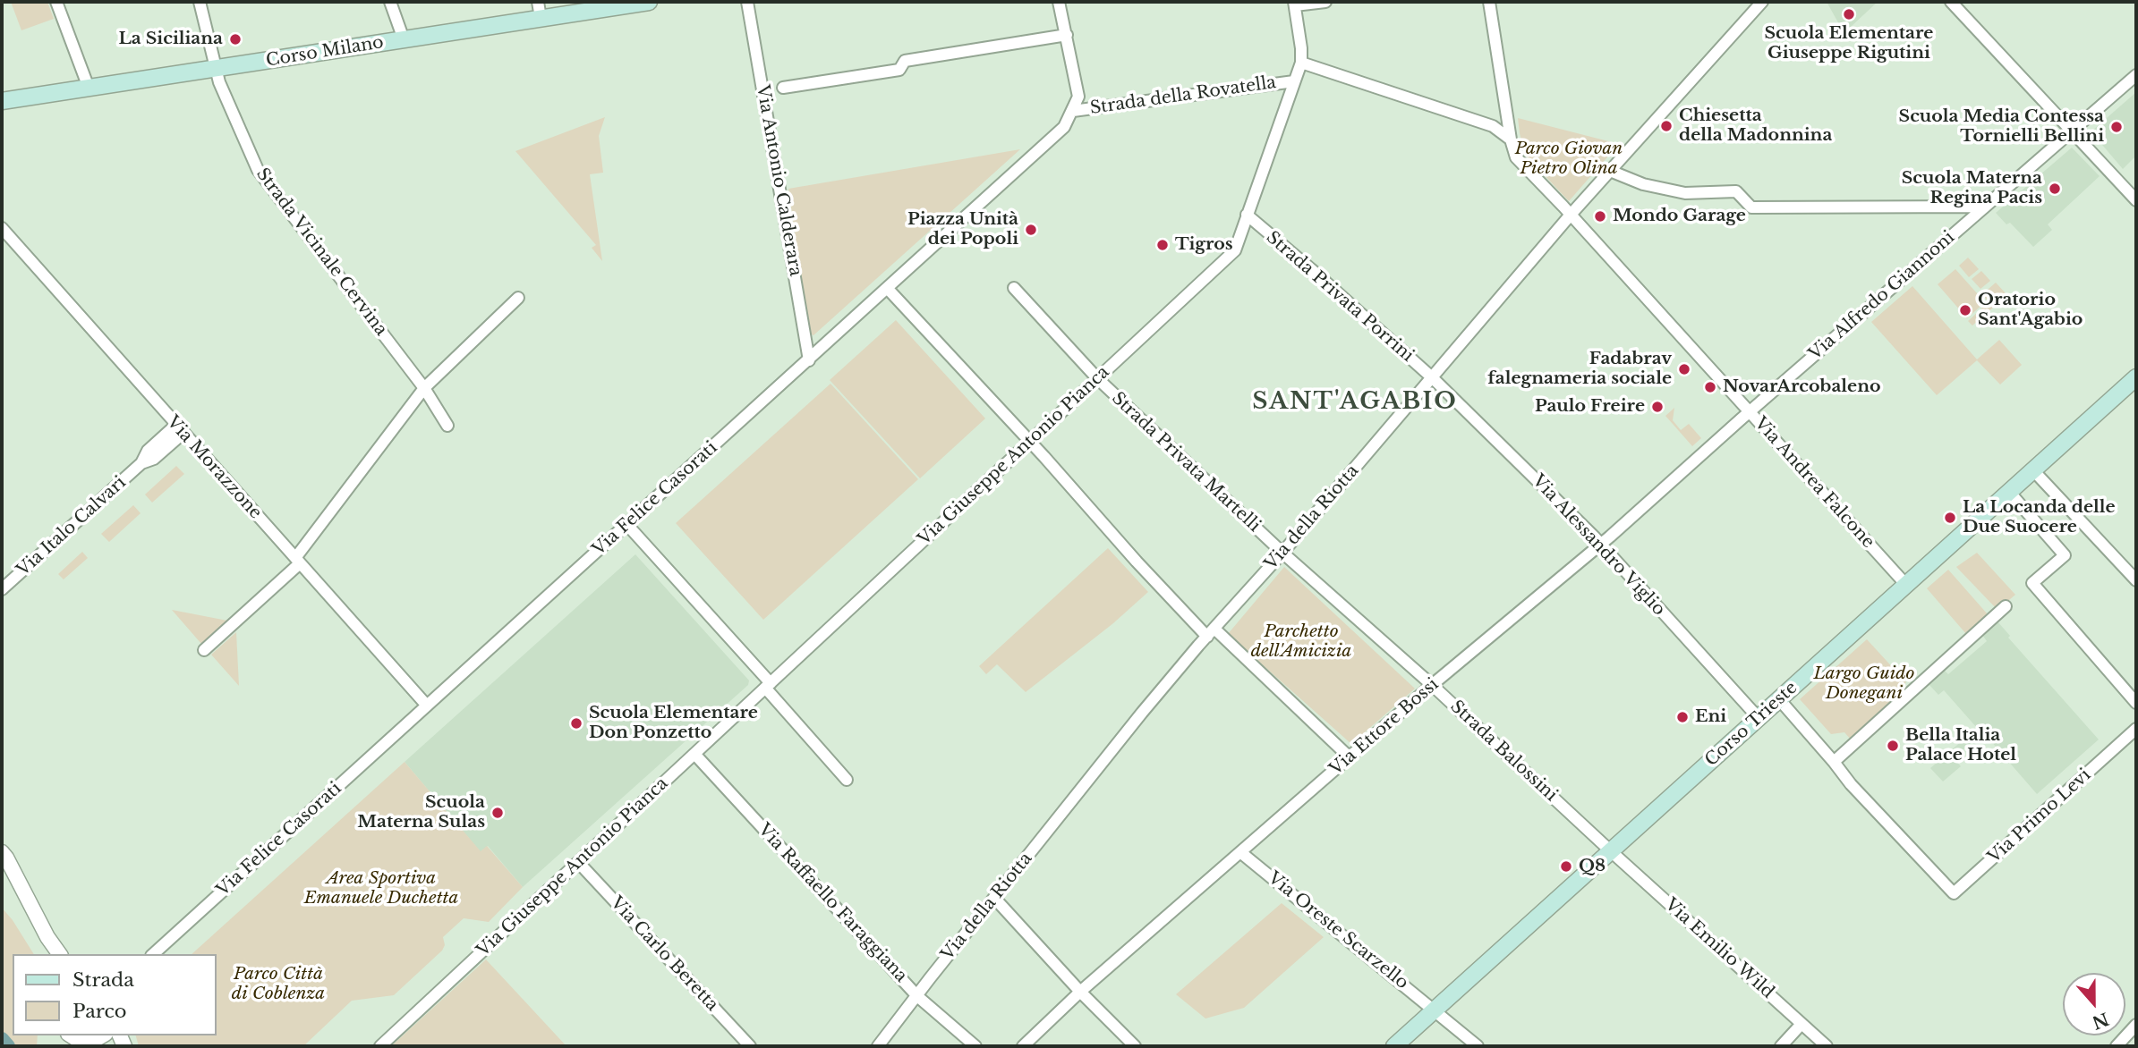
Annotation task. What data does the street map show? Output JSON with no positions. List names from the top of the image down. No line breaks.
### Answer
{"streets":{"main road":["Corso Milano","Corso Trieste"],"street":["Strada della Rovatella","Via Antonio Calderara","Strada Vicinale Cervina","Via Alfredo Giannoni","Strada Privata Porrini","Via Giuseppe Antonio Pianca","Strada Privata Martelli","Via Morazzone","Via Andrea Falcone","Via Felice Casorati","Via della Riotta","Via Italo Calvari","Via Alessandro Viglio","Via Ettore Bossi","Strada Balossini","Via Primo Levi","Via Raffaello Faraggiana","Via Oreste Scarzello","Via Emilio Wild","Via Carlo Beretta"]},"crossings":[["Corso Milano","Strada Vicinale Cervina"],["Strada della Rovatella","Strada Privata Porrini"],["Strada della Rovatella","Via Giuseppe Antonio Pianca"],["Strada della Rovatella","Via Felice Casorati"],["Via Antonio Calderara","Via Felice Casorati"],["Via Alfredo Giannoni","Via Andrea Falcone"],["Via Alfredo Giannoni","Via Ettore Bossi"],["Strada Privata Porrini","Via Giuseppe Antonio Pianca"],["Strada Privata Porrini","Via della Riotta"],["Strada Privata Porrini","Via Alessandro Viglio"],["Via Giuseppe Antonio Pianca","Strada Privata Martelli"],["Via Giuseppe Antonio Pianca","Via Raffaello Faraggiana"],["Via Giuseppe Antonio Pianca","Via Carlo Beretta"],["Strada Privata Martelli","Via della Riotta"],["Strada Privata Martelli","Strada Balossini"],["Via Morazzone","Via Felice Casorati"],["Via Morazzone","Via Italo Calvari"],["Via Andrea Falcone","Via della Riotta"],["Via Andrea Falcone","Corso Trieste"],["Via Andrea Falcone","Via Ettore Bossi"],["Via della Riotta","Via Alessandro Viglio"],["Via della Riotta","Strada Balossini"],["Via della Riotta","Via Raffaello Faraggiana"],["Via Alessandro Viglio","Corso Trieste"],["Via Alessandro Viglio","Via Ettore Bossi"],["Corso Trieste","Strada Balossini"],["Corso Trieste","Via Oreste Scarzello"],["Corso Trieste","Via Emilio Wild"],["Via Ettore Bossi","Strada Balossini"],["Via Ettore Bossi","Via Oreste Scarzello"],["Strada Balossini","Via Emilio Wild"]],"districts":["SANT'AGABIO"],"parks":["Parco Giovan Pietro Olina","Parchetto dell'Amicizia","Largo Guido Donegani","Area Sportiva Emanuele Duchetta","Parco Città di Coblenza"],"places":["Scuola Elementare Giuseppe Rigutini","La Siciliana","Chiesetta della Madonnina","Scuola Media Contessa Tornielli Bellini","Scuola Materna Regina Pacis","Mondo Garage","Piazza Unità dei Popoli","Tigros","Oratorio Sant'Agabio","Fadabrav falegnameria sociale","NovarArcobaleno","Paulo Freire","La Locanda delle Due Suocere","Eni","Scuola Elementare Don Ponzetto","Bella Italia Palace Hotel","Scuola Materna Sulas","Q8"],"legend":["Strada","Parco"],"north":"bottom"}
